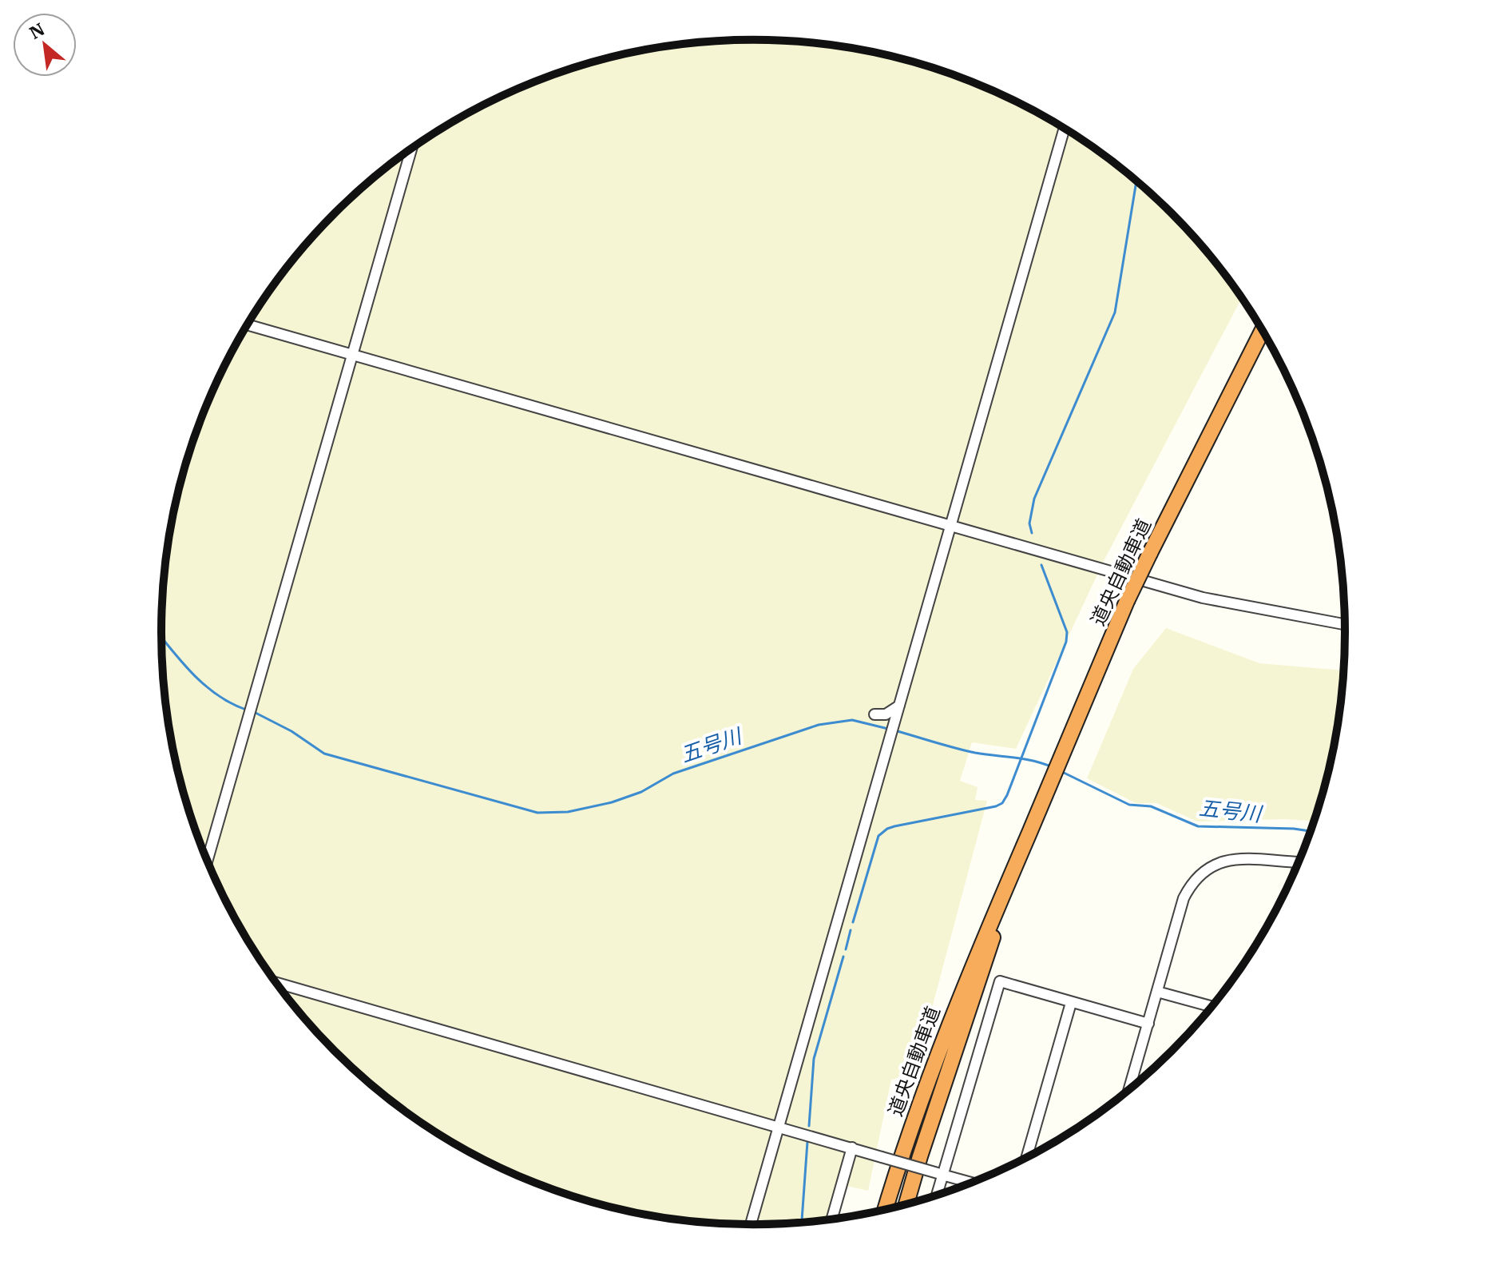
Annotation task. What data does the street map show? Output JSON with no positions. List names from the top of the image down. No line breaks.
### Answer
{"streets":{"highway":["道央自動車道"]},"water":["五号川"],"north":"top left"}
